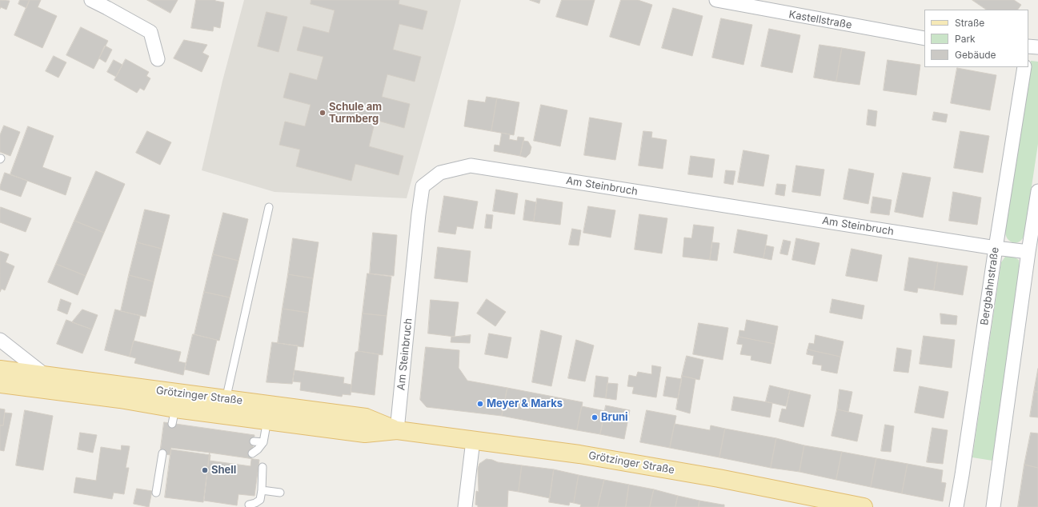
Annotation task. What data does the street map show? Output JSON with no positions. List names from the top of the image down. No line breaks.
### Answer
{"streets":{"main road":["Grötzinger Straße"],"street":["Kastellstraße","Am Steinbruch","Bergbahnstraße"]},"crossings":[["Am Steinbruch","Bergbahnstraße"],["Am Steinbruch","Grötzinger Straße"]],"places":["Schule am Turmberg","Meyer & Marks","Bruni","Shell"],"legend":["Straße","Park","Gebäude"]}
